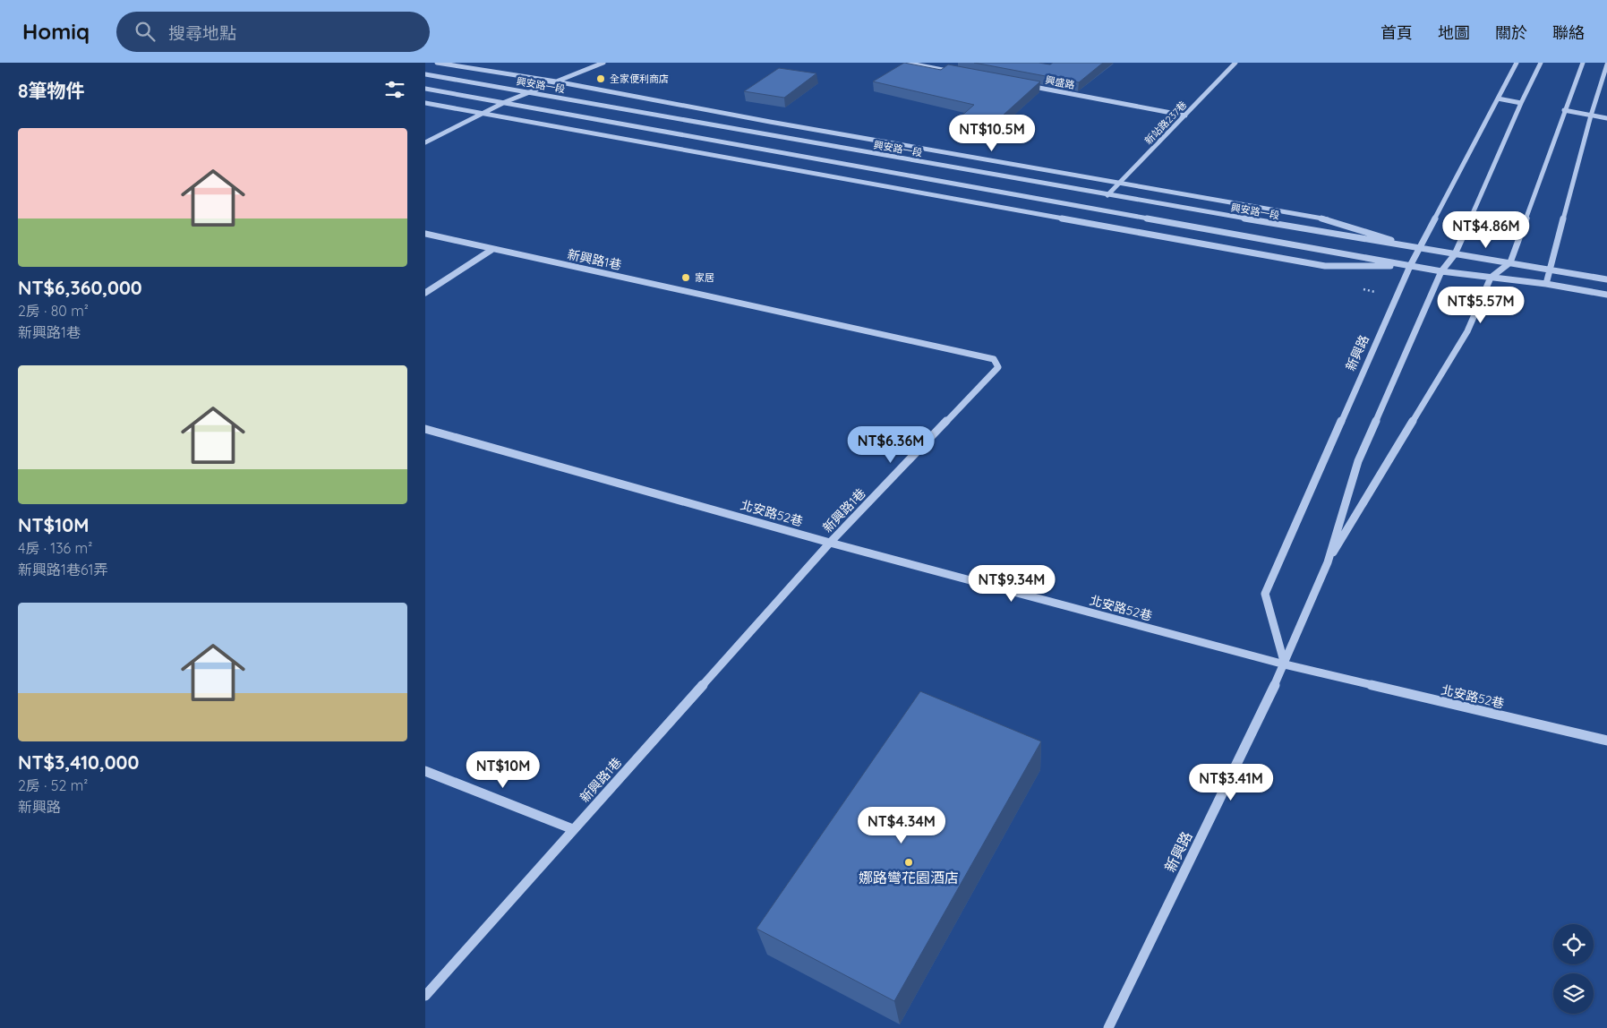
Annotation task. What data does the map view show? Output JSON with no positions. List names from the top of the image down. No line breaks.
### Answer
{"streets":{"street":["興盛路","興安路一段","新站路237巷","新興路1巷","新興路","北安路52巷"]},"crossings":[["興盛路","新站路237巷"],["興安路一段","新站路237巷"],["興安路一段","新興路"],["新興路1巷","北安路52巷"],["新興路","北安路52巷"]],"places":["全家便利商店","家居","娜路彎花園酒店"],"page":{"header":"Homiq","search":"搜尋地點","nav":["首頁","地圖","關於","聯絡"],"heading":"8筆物件","price":["NT$10.5M","NT$4.86M","NT$5.57M","NT$6.36M","NT$9.34M","NT$10M","NT$3.41M","NT$4.34M"],"list":[{"name":"NT$6,360,000","note":"2房 · 80 m² · 新興路1巷"},{"name":"NT$10M","note":"4房 · 136 m² · 新興路1巷61弄"},{"name":"NT$3,410,000","note":"2房 · 52 m² · 新興路"}]}}
